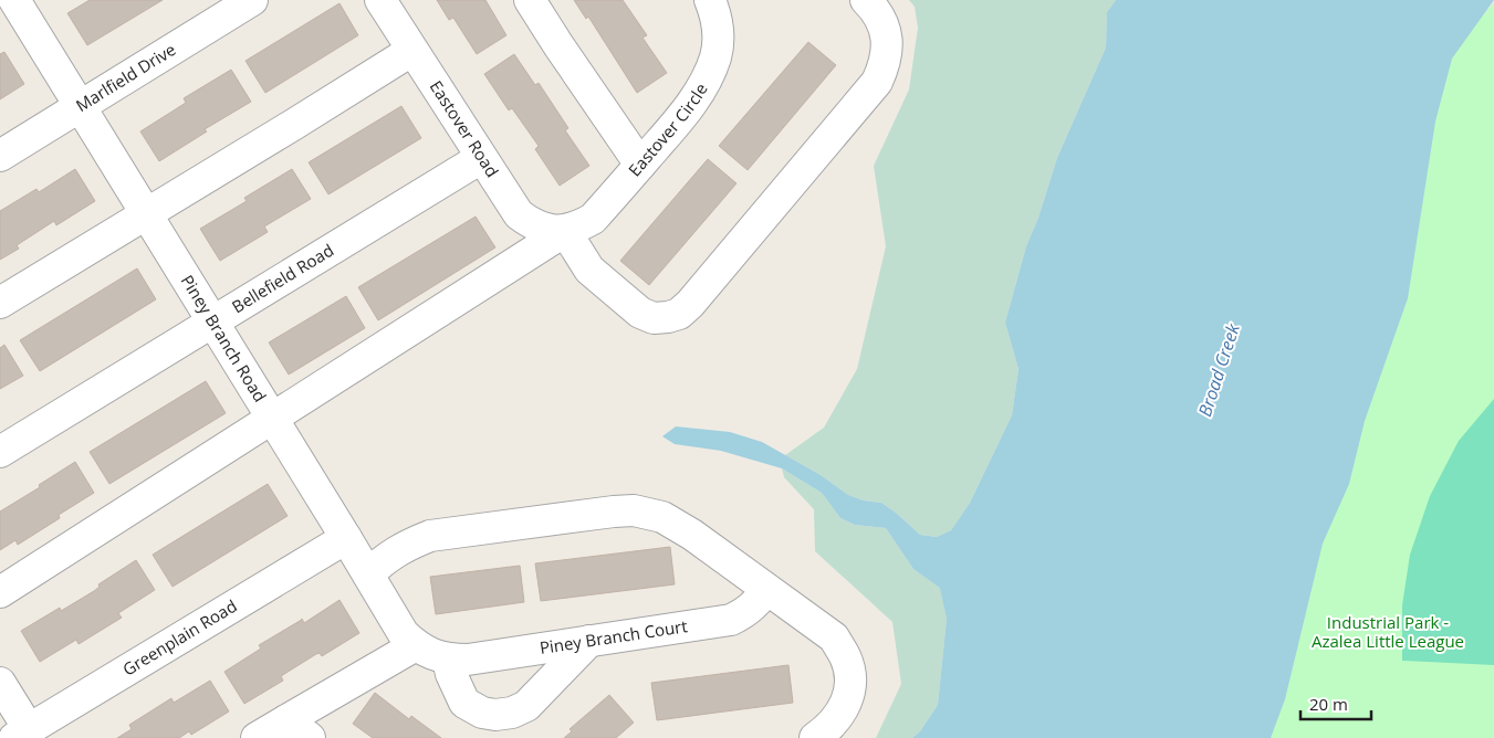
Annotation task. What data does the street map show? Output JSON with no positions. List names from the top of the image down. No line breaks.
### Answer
{"streets":{"street":["Marlfield Drive","Eastover Road","Eastover Circle","Bellefield Road","Piney Branch Road","Piney Branch Court","Greenplain Road"]},"crossings":[["Marlfield Drive","Piney Branch Road"],["Eastover Road","Eastover Circle"],["Eastover Road","Bellefield Road"],["Eastover Circle","Piney Branch Road"],["Bellefield Road","Piney Branch Road"],["Piney Branch Road","Piney Branch Court"],["Piney Branch Road","Greenplain Road"]],"water":["Broad Creek"],"parks":["Industrial Park - Azalea Little League"],"scale_bar":"20 m"}
